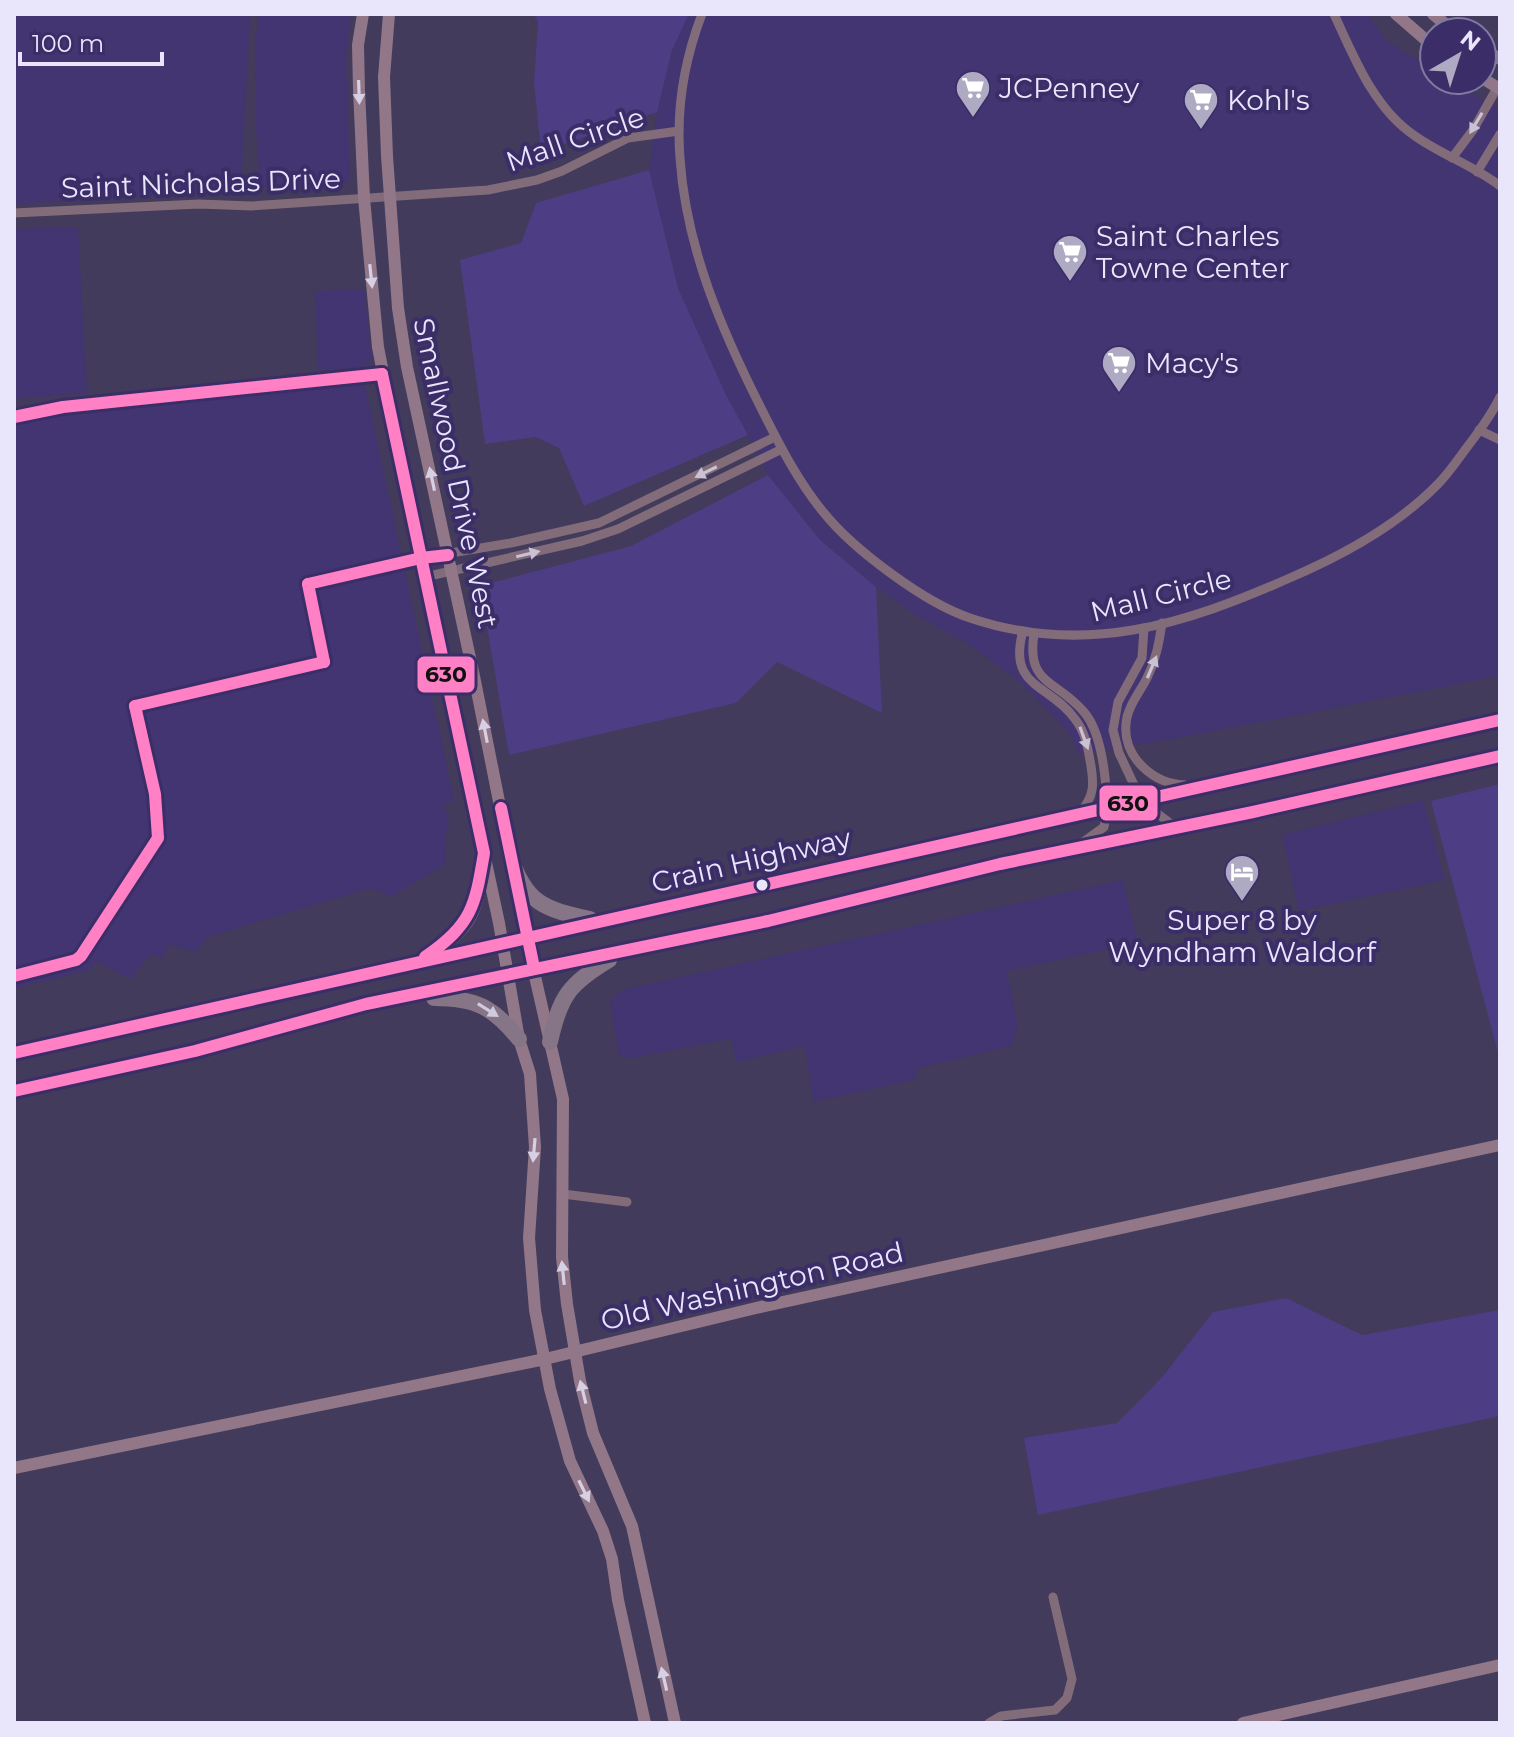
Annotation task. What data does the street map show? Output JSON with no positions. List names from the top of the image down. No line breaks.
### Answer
{"streets":{"highway":["Crain Highway"],"main road":["Smallwood Drive West","Old Washington Road"],"street":["Mall Circle","Saint Nicholas Drive"]},"crossings":[["Mall Circle","Saint Nicholas Drive"],["Mall Circle","Smallwood Drive West"],["Saint Nicholas Drive","Smallwood Drive West"],["Smallwood Drive West","Crain Highway"],["Smallwood Drive West","Old Washington Road"]],"places":{"supermarket":["JCPenney","Kohl's","Saint Charles Towne Center","Macy's"],"hotel":["Super 8 by Wyndham Waldorf"]},"lines":["transit line 630"],"scale_bar":"100 m","north":"top right"}
